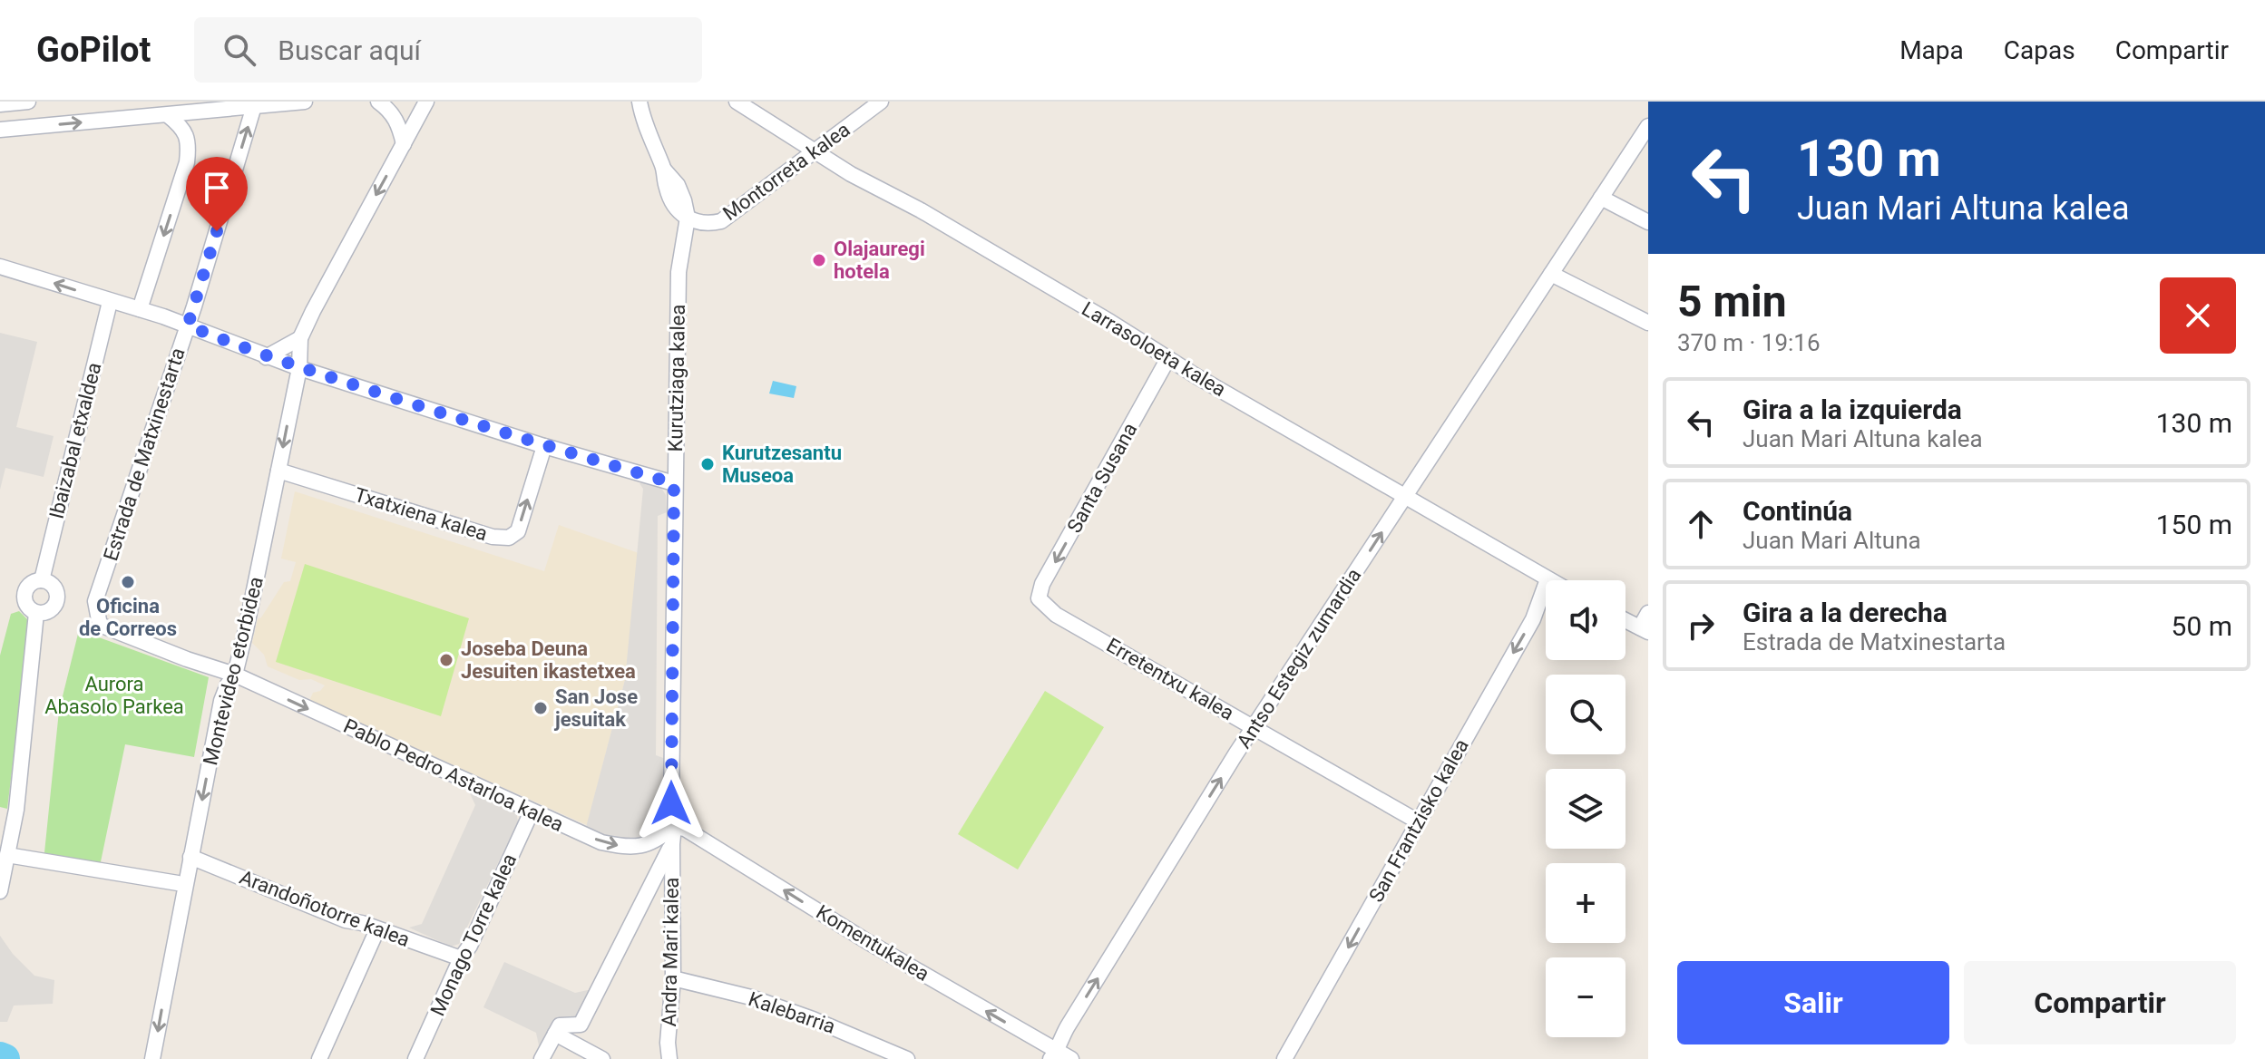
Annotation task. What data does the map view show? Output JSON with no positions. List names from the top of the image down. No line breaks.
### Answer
{"streets":{"street":["Montorreta kalea","Larrasoloeta kalea","Kurutziaga kalea","Ibaizabal etxaldea","Estrada de Matxinestarta","Santa Susana","Txatxiena kalea","Antso Estegiz zumardia","Montevideo etorbidea","Erretentxu kalea","Pablo Pedro Astarloa kalea","San Frantzisko kalea","Arandoñotorre kalea","Monago Torre kalea","Komentukalea","Andra Mari kalea","Kalebarria"]},"crossings":[["Montorreta kalea","Larrasoloeta kalea"],["Montorreta kalea","Kurutziaga kalea"],["Larrasoloeta kalea","Santa Susana"],["Larrasoloeta kalea","Antso Estegiz zumardia"],["Larrasoloeta kalea","San Frantzisko kalea"],["Kurutziaga kalea","Pablo Pedro Astarloa kalea"],["Kurutziaga kalea","Komentukalea"],["Kurutziaga kalea","Andra Mari kalea"],["Estrada de Matxinestarta","Montevideo etorbidea"],["Estrada de Matxinestarta","Pablo Pedro Astarloa kalea"],["Santa Susana","Erretentxu kalea"],["Txatxiena kalea","Montevideo etorbidea"],["Antso Estegiz zumardia","Erretentxu kalea"],["Antso Estegiz zumardia","Komentukalea"],["Montevideo etorbidea","Pablo Pedro Astarloa kalea"],["Montevideo etorbidea","Arandoñotorre kalea"],["Erretentxu kalea","San Frantzisko kalea"],["Pablo Pedro Astarloa kalea","Monago Torre kalea"],["Pablo Pedro Astarloa kalea","Komentukalea"],["Arandoñotorre kalea","Monago Torre kalea"],["Andra Mari kalea","Kalebarria"]],"one_way":["Santa Susana","Antso Estegiz zumardia","Montevideo etorbidea","Pablo Pedro Astarloa kalea","San Frantzisko kalea","Komentukalea"],"parks":["Aurora Abasolo Parkea"],"places":["Olajauregi hotela","Kurutzesantu Museoa","Oficina de Correos","Joseba Deuna Jesuiten ikastetxea","San Jose jesuitak"],"page":{"header":"GoPilot","search":"Buscar aquí","nav":["Mapa","Capas","Compartir"],"turn":["130 m","Juan Mari Altuna kalea"],"heading":["5 min","370 m · 19:16"],"list":[{"name":"Gira a la izquierda","note":"Juan Mari Altuna kalea","value":"130 m"},{"name":"Continúa","note":"Juan Mari Altuna","value":"150 m"},{"name":"Gira a la derecha","note":"Estrada de Matxinestarta","value":"50 m"}],"map_buttons":["+","−"],"buttons":["Salir","Compartir"]}}
